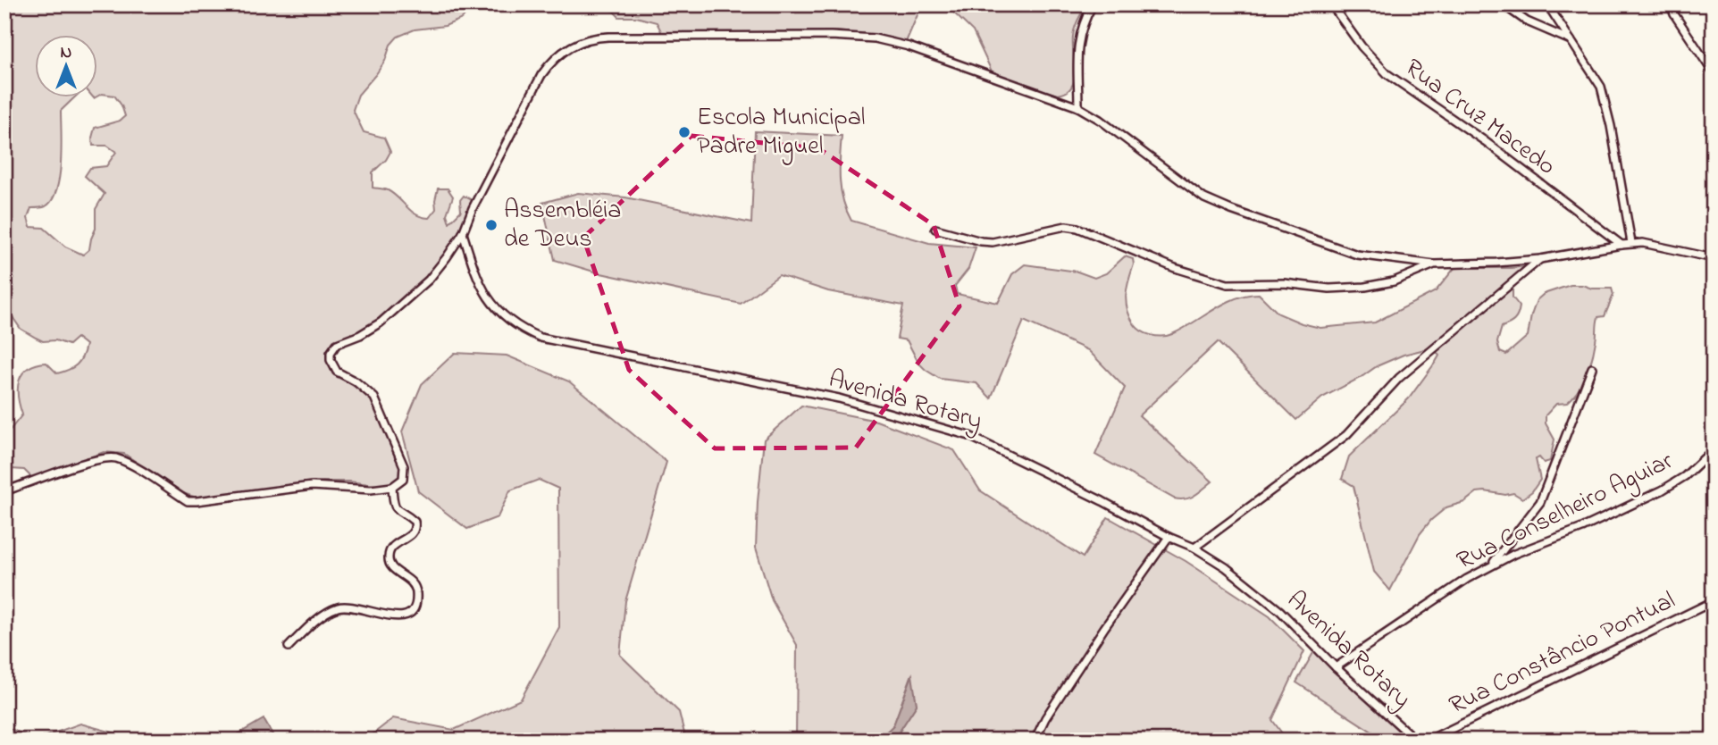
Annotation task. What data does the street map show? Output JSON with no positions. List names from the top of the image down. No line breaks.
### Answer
{"streets":{"street":["Rua Cruz Macedo","Avenida Rotary","Rua Conselheiro Aguiar","Rua Constâncio Pontual"]},"crossings":[["Avenida Rotary","Rua Conselheiro Aguiar"]],"places":["Escola Municipal Padre Miguel","Assembléia de Deus"],"north":"top"}
